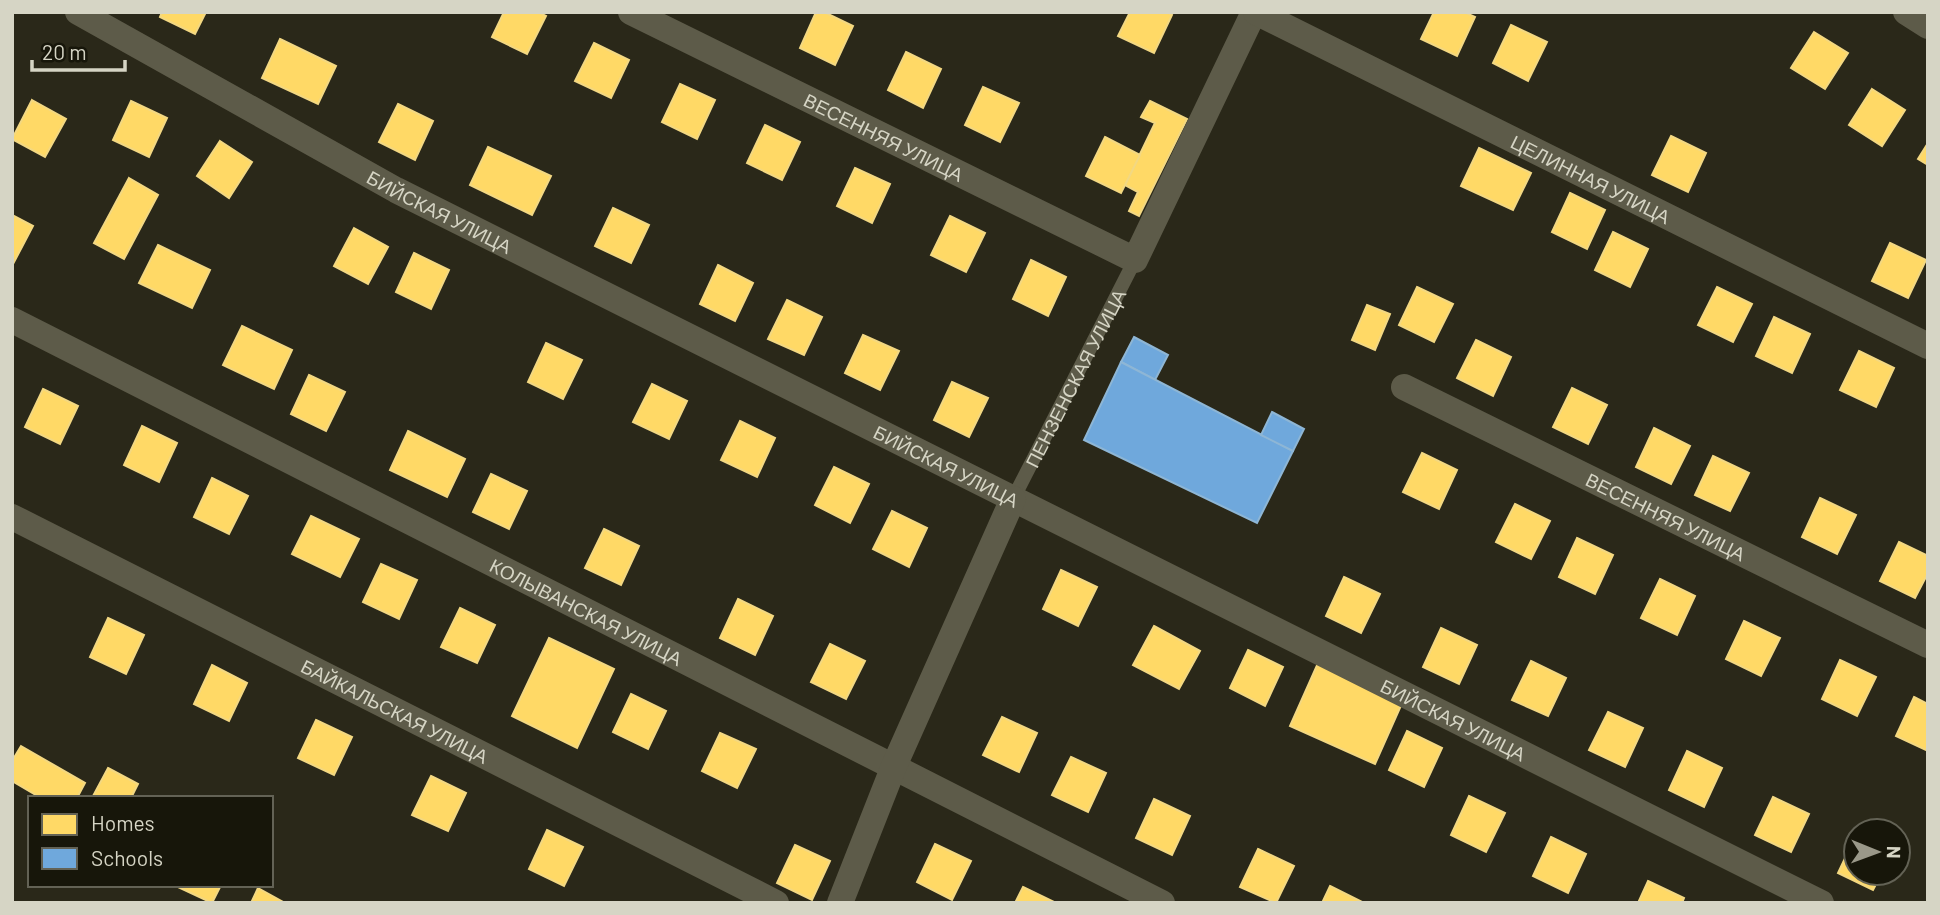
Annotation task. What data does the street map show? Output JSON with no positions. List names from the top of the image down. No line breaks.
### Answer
{"streets":{"street":["ВЕСЕННЯЯ УЛИЦА","ЦЕЛИННАЯ УЛИЦА","БИЙСКАЯ УЛИЦА","ПЕНЗЕНСКАЯ УЛИЦА","КОЛЫВАНСКАЯ УЛИЦА","БАЙКАЛЬСКАЯ УЛИЦА"]},"crossings":[["ВЕСЕННЯЯ УЛИЦА","ПЕНЗЕНСКАЯ УЛИЦА"],["ЦЕЛИННАЯ УЛИЦА","ПЕНЗЕНСКАЯ УЛИЦА"],["БИЙСКАЯ УЛИЦА","ПЕНЗЕНСКАЯ УЛИЦА"],["ПЕНЗЕНСКАЯ УЛИЦА","КОЛЫВАНСКАЯ УЛИЦА"]],"legend":["Homes","Schools"],"scale_bar":"20 m","north":"right"}
